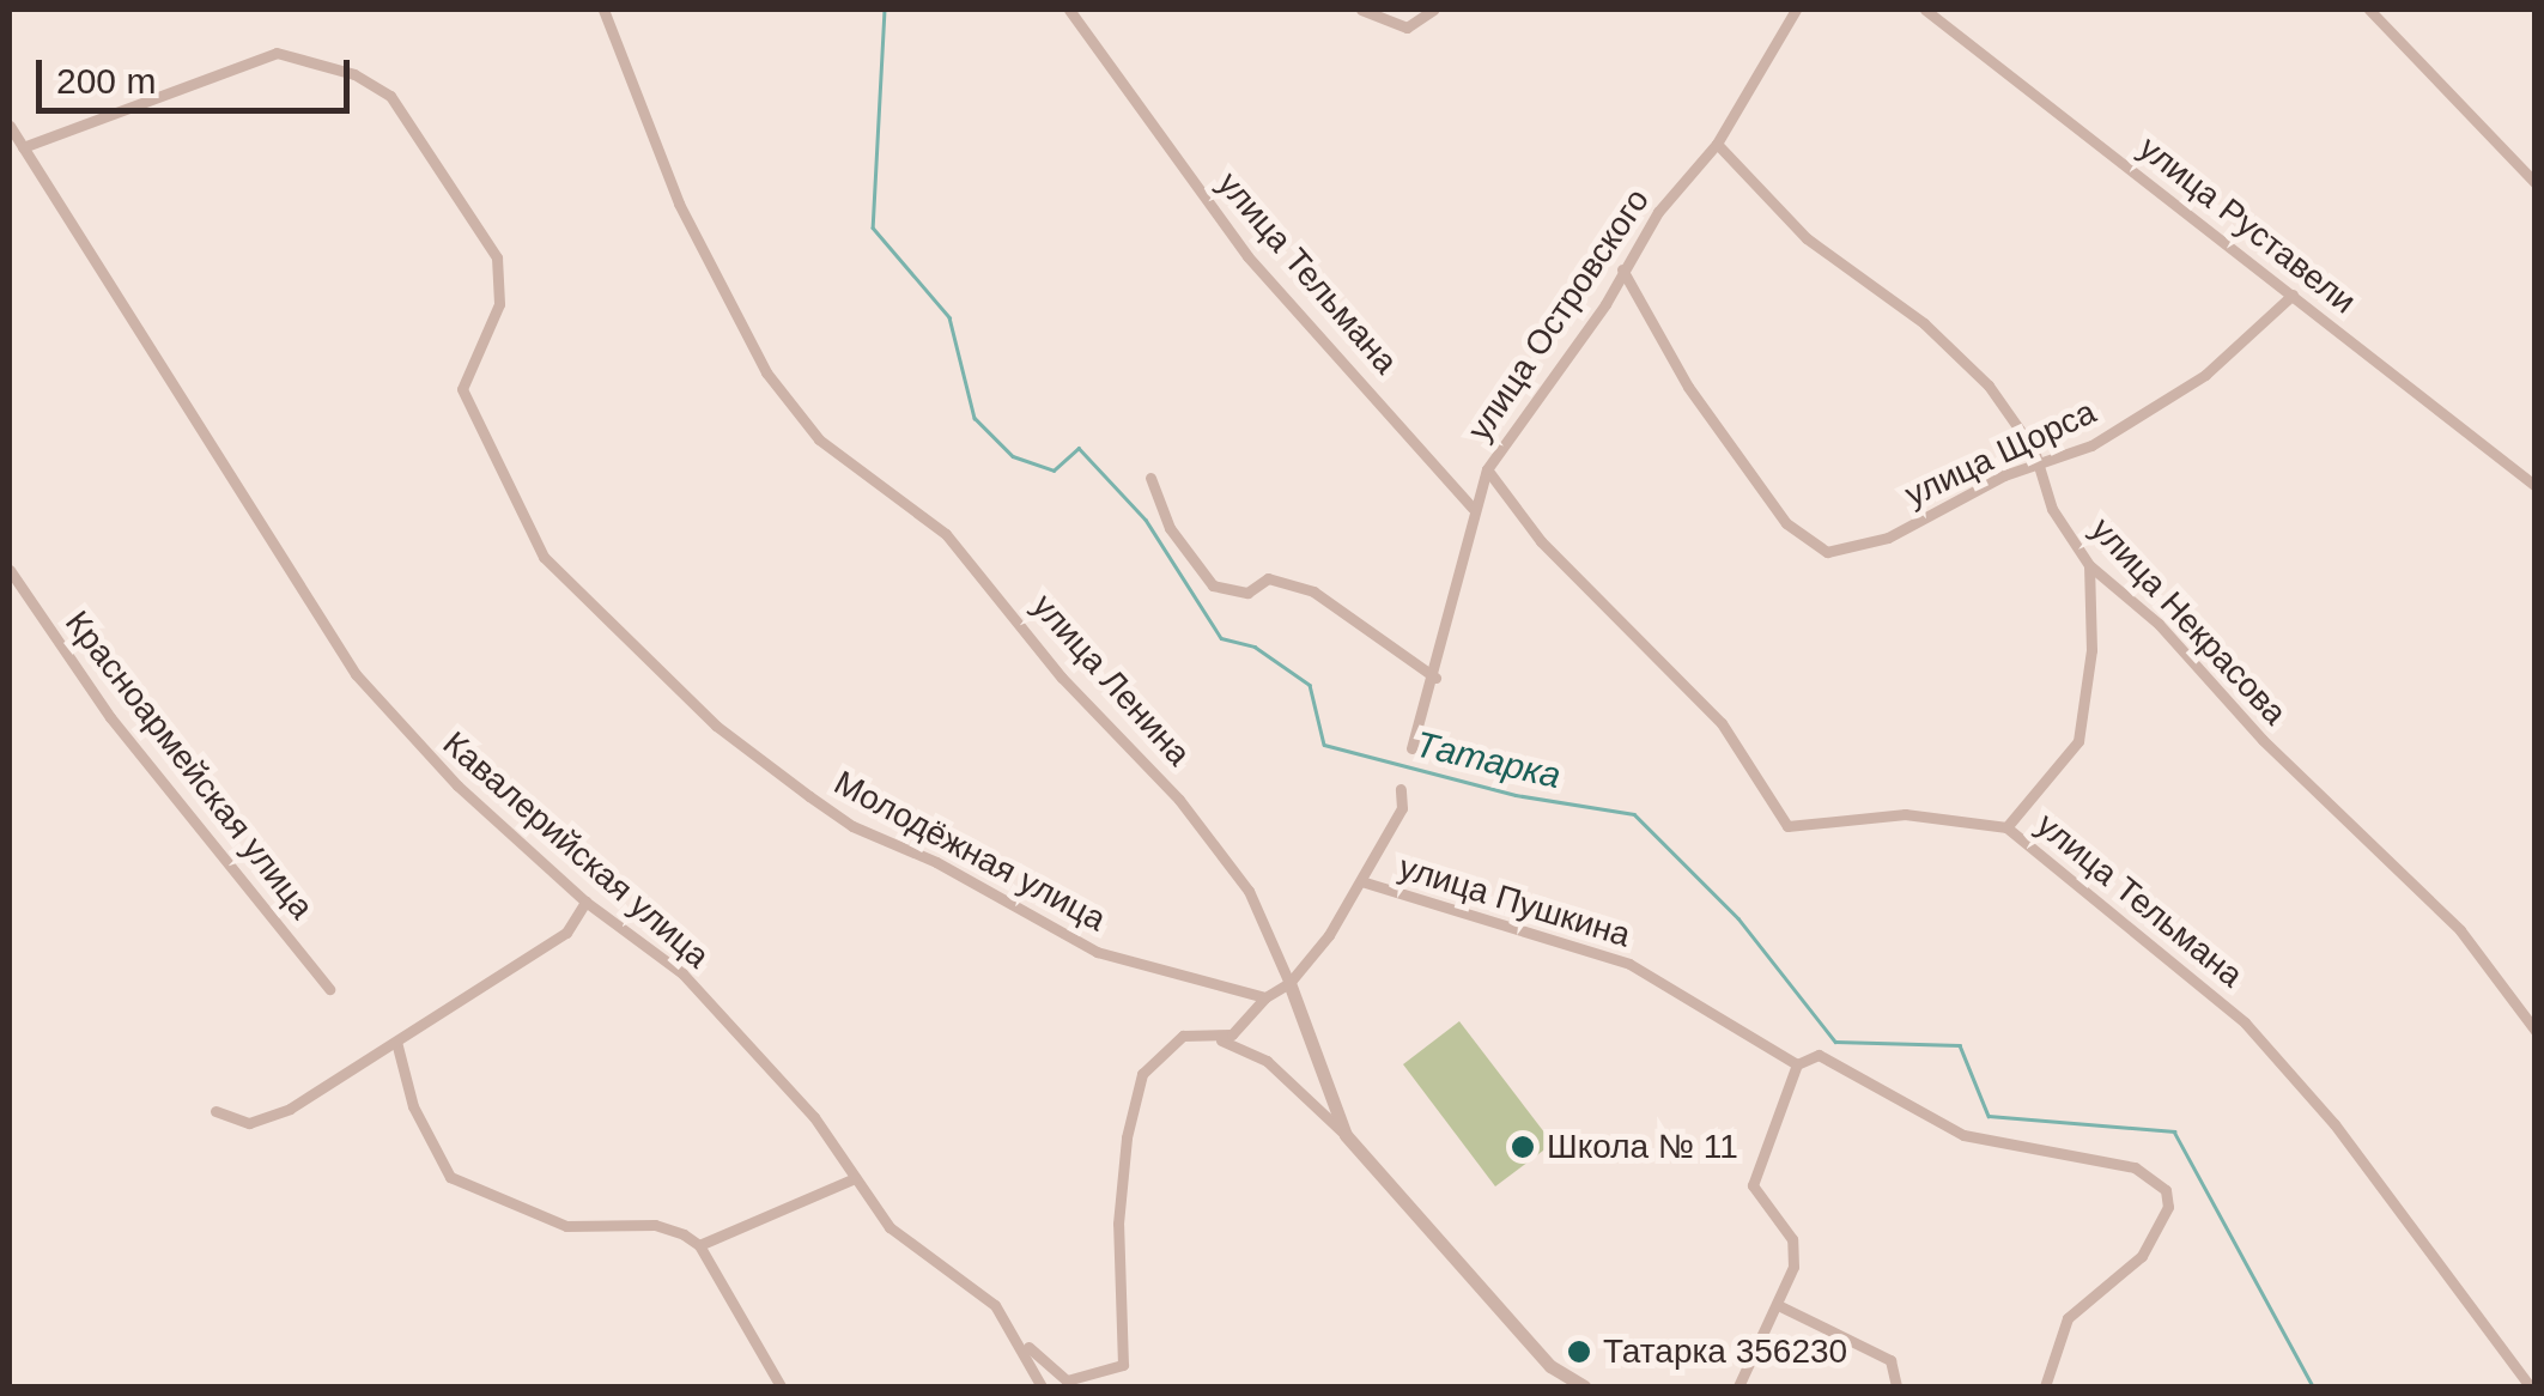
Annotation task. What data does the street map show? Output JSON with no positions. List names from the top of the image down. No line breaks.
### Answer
{"streets":{"street":["улица Руставели","улица Тельмана","улица Островского","улица Щорса","улица Некрасова","улица Ленина","Красноармейская улица","Кавалерийская улица","Молодёжная улица","улица Пушкина"]},"crossings":[["улица Руставели","улица Щорса"],["улица Тельмана","улица Островского"],["улица Островского","улица Щорса"],["улица Островского","улица Некрасова"],["улица Щорса","улица Некрасова"],["Кавалерийская улица","Молодёжная улица"]],"water":["Татарка"],"places":["Школа № 11","Татарка 356230"],"scale_bar":"200 m"}
